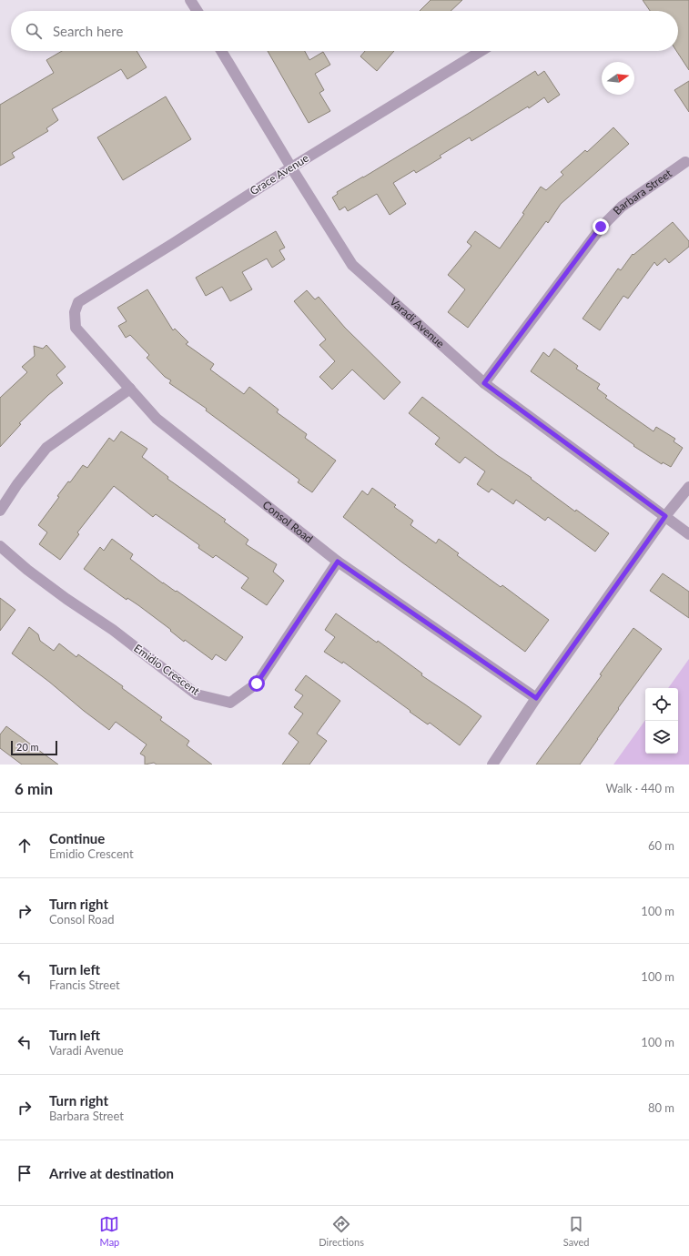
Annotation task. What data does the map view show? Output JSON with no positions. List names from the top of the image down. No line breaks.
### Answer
{"streets":{"street":["Grace Avenue","Barbara Street","Varadi Avenue","Consol Road","Emidio Crescent"]},"crossings":[["Grace Avenue","Varadi Avenue"],["Grace Avenue","Consol Road"],["Barbara Street","Varadi Avenue"],["Consol Road","Emidio Crescent"]],"scale_bar":"20 m","north":"right","page":{"search":"Search here","scale":"20 m","heading":["6 min","Walk · 440 m"],"list":[["Continue","Emidio Crescent","60 m"],["Turn right","Consol Road","100 m"],["Turn left","Francis Street","100 m"],["Turn left","Varadi Avenue","100 m"],["Turn right","Barbara Street","80 m"],"Arrive at destination"],"nav":["Map","Directions","Saved"]}}
